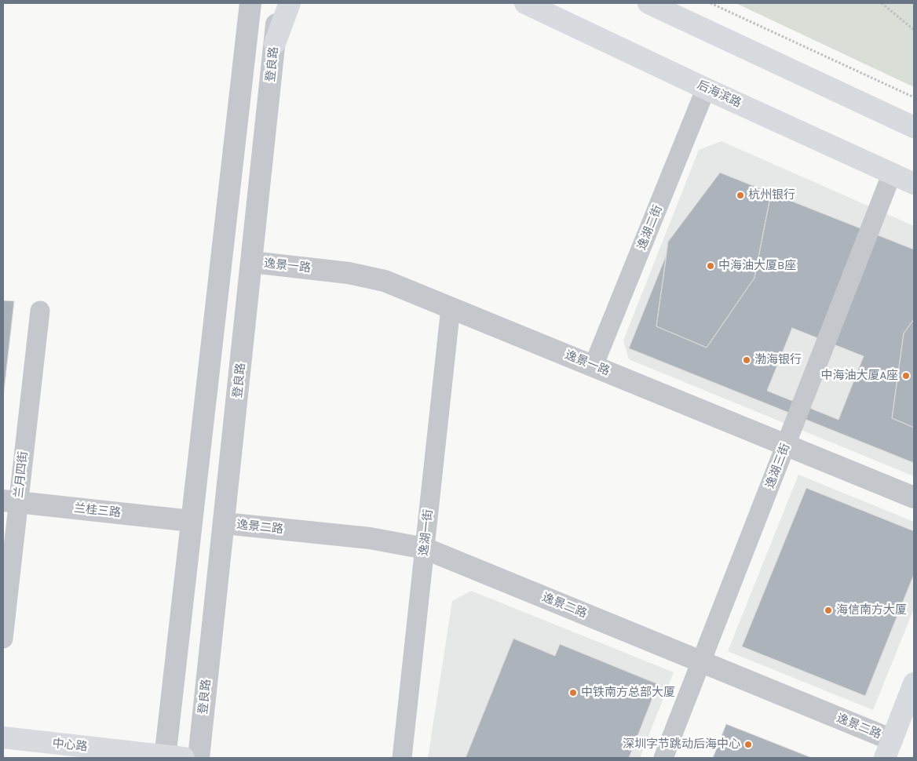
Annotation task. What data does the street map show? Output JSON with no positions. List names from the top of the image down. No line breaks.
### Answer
{"streets":{"main road":["后海滨路","中心路"],"street":["登良路","逸湖二街","逸景一路","逸湖三街","兰月四街","兰桂三路","逸景二路","逸湖一街"]},"crossings":[["登良路","逸景一路"],["登良路","逸景二路"],["后海滨路","逸湖二街"],["后海滨路","逸湖三街"],["逸湖二街","逸景一路"],["逸景一路","逸湖三街"],["逸景一路","逸湖一街"],["逸湖三街","逸景二路"],["兰月四街","兰桂三路"],["逸景二路","逸湖一街"]],"places":["杭州银行","中海油大厦B座","渤海银行","中海油大厦A座","海信南方大厦","中铁南方总部大厦","深圳字节跳动后海中心"]}
